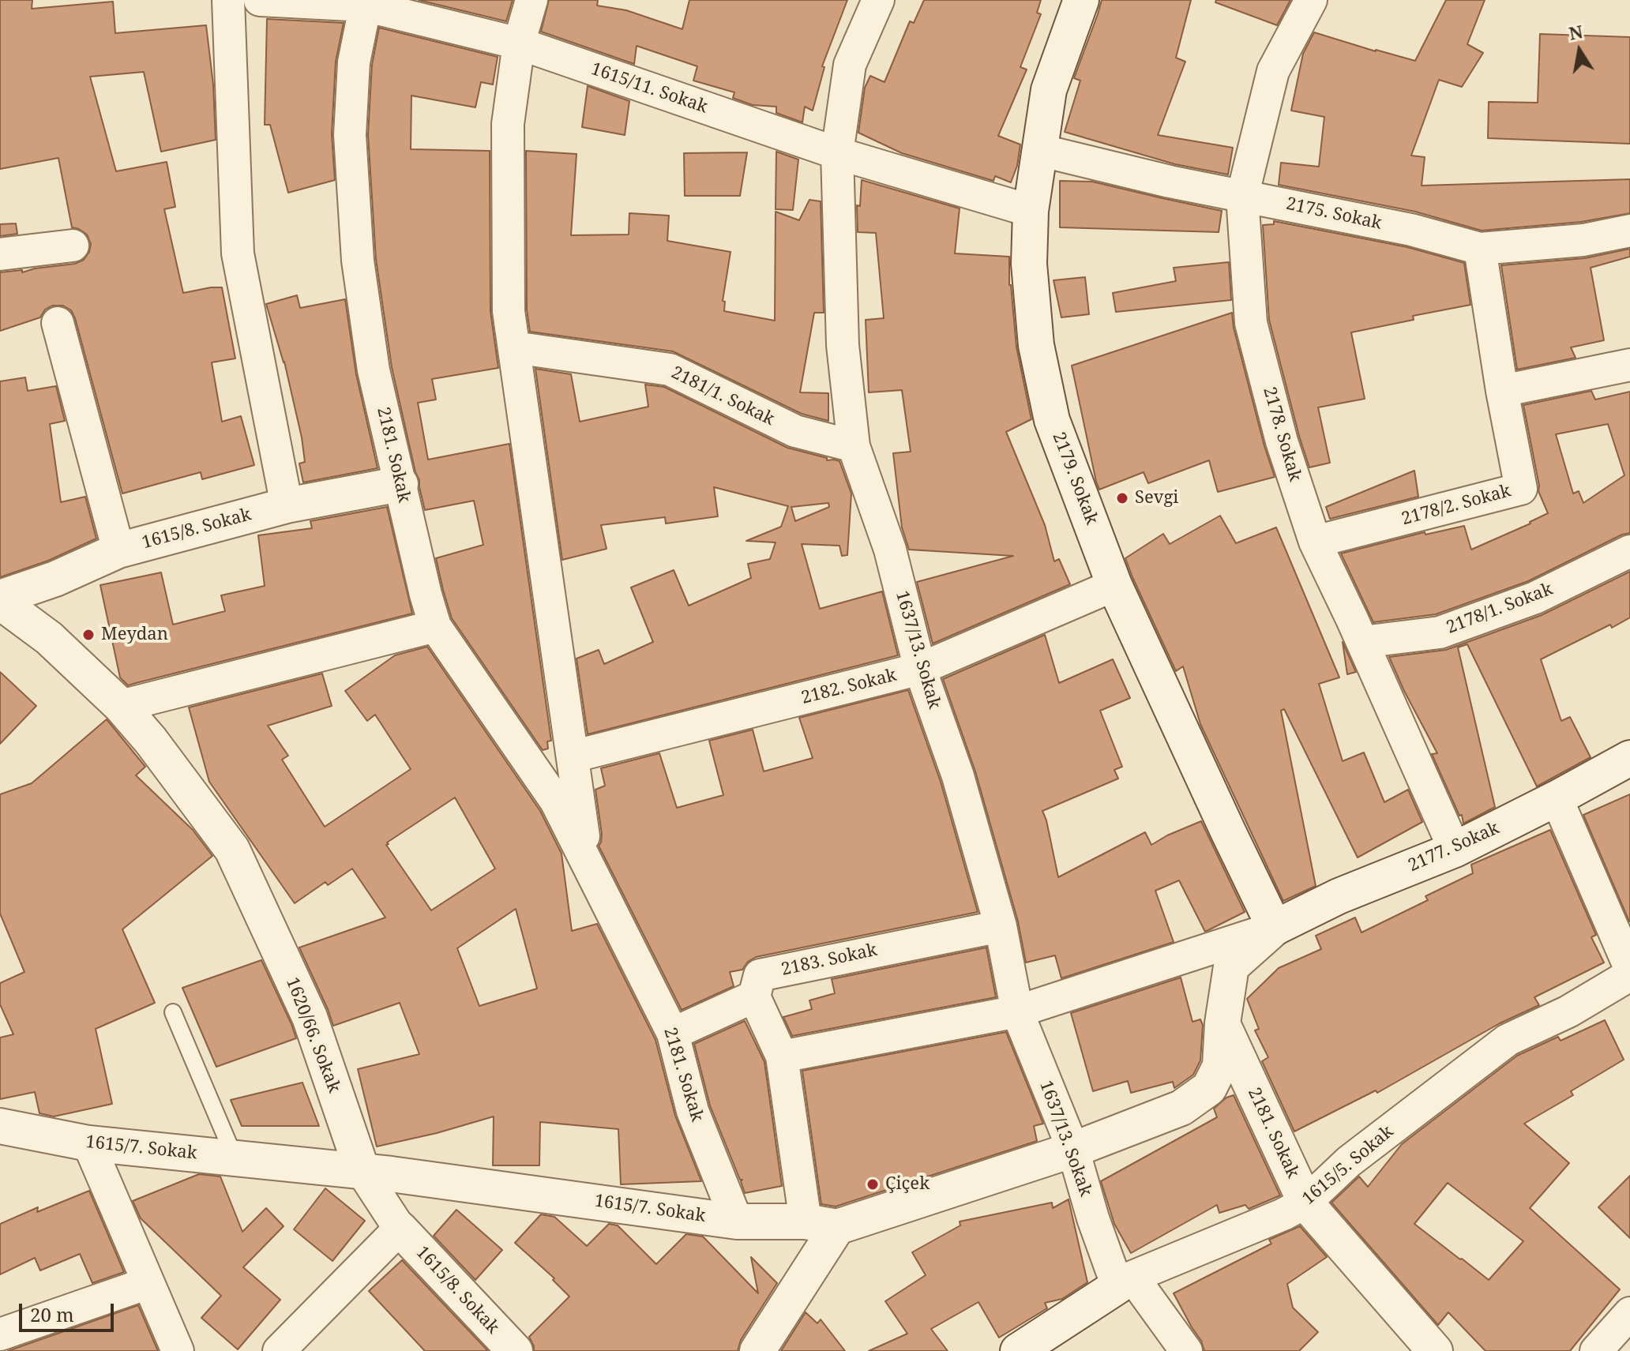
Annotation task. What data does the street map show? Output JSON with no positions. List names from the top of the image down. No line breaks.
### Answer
{"streets":{"street":["1615/11. Sokak","2175. Sokak","2181/1. Sokak","2178. Sokak","2181. Sokak","2179. Sokak","2178/2. Sokak","1615/8. Sokak","2178/1. Sokak","1637/13. Sokak","2182. Sokak","2177. Sokak","2183. Sokak","1620/66. Sokak","1615/7. Sokak","1615/5. Sokak"]},"crossings":[["1615/11. Sokak","2181. Sokak"],["1615/11. Sokak","2179. Sokak"],["1615/11. Sokak","1637/13. Sokak"],["2175. Sokak","2178. Sokak"],["2175. Sokak","2179. Sokak"],["2181/1. Sokak","2181. Sokak"],["2181/1. Sokak","1637/13. Sokak"],["2178. Sokak","2178/2. Sokak"],["2178. Sokak","2178/1. Sokak"],["2178. Sokak","2177. Sokak"],["2181. Sokak","1615/8. Sokak"],["2181. Sokak","2182. Sokak"],["2181. Sokak","1615/7. Sokak"],["2181. Sokak","1615/5. Sokak"],["2179. Sokak","2182. Sokak"],["2179. Sokak","2177. Sokak"],["1615/8. Sokak","1620/66. Sokak"],["1637/13. Sokak","2182. Sokak"],["1637/13. Sokak","2183. Sokak"],["1637/13. Sokak","1615/7. Sokak"],["1637/13. Sokak","1615/5. Sokak"],["1620/66. Sokak","1615/7. Sokak"]],"places":["Sevgi","Meydan","Çiçek"],"scale_bar":"20 m","north":"top"}
